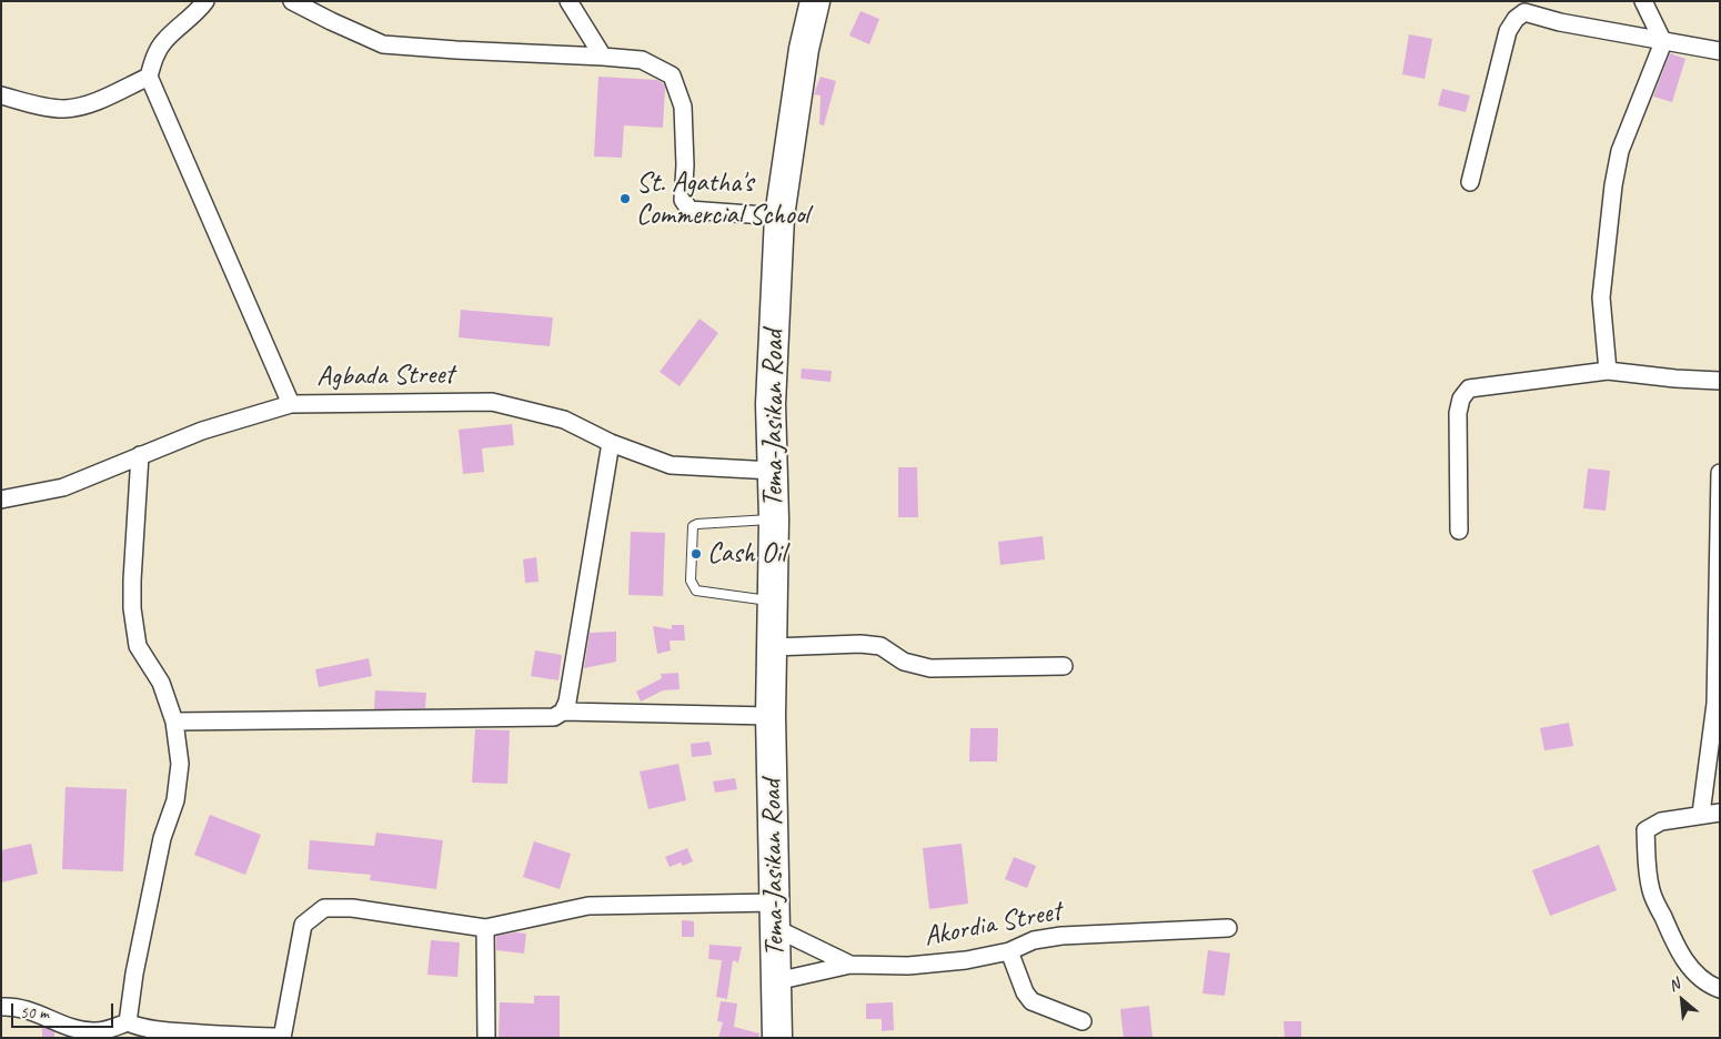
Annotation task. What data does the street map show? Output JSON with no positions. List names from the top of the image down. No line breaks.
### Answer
{"streets":{"highway":["Tema-Jasikan Road"],"street":["Agbada Street","Akordia Street"]},"crossings":[["Agbada Street","Tema-Jasikan Road"],["Tema-Jasikan Road","Akordia Street"]],"places":["St. Agatha's Commercial School","Cash Oil"],"scale_bar":"50 m","north":"top left"}
